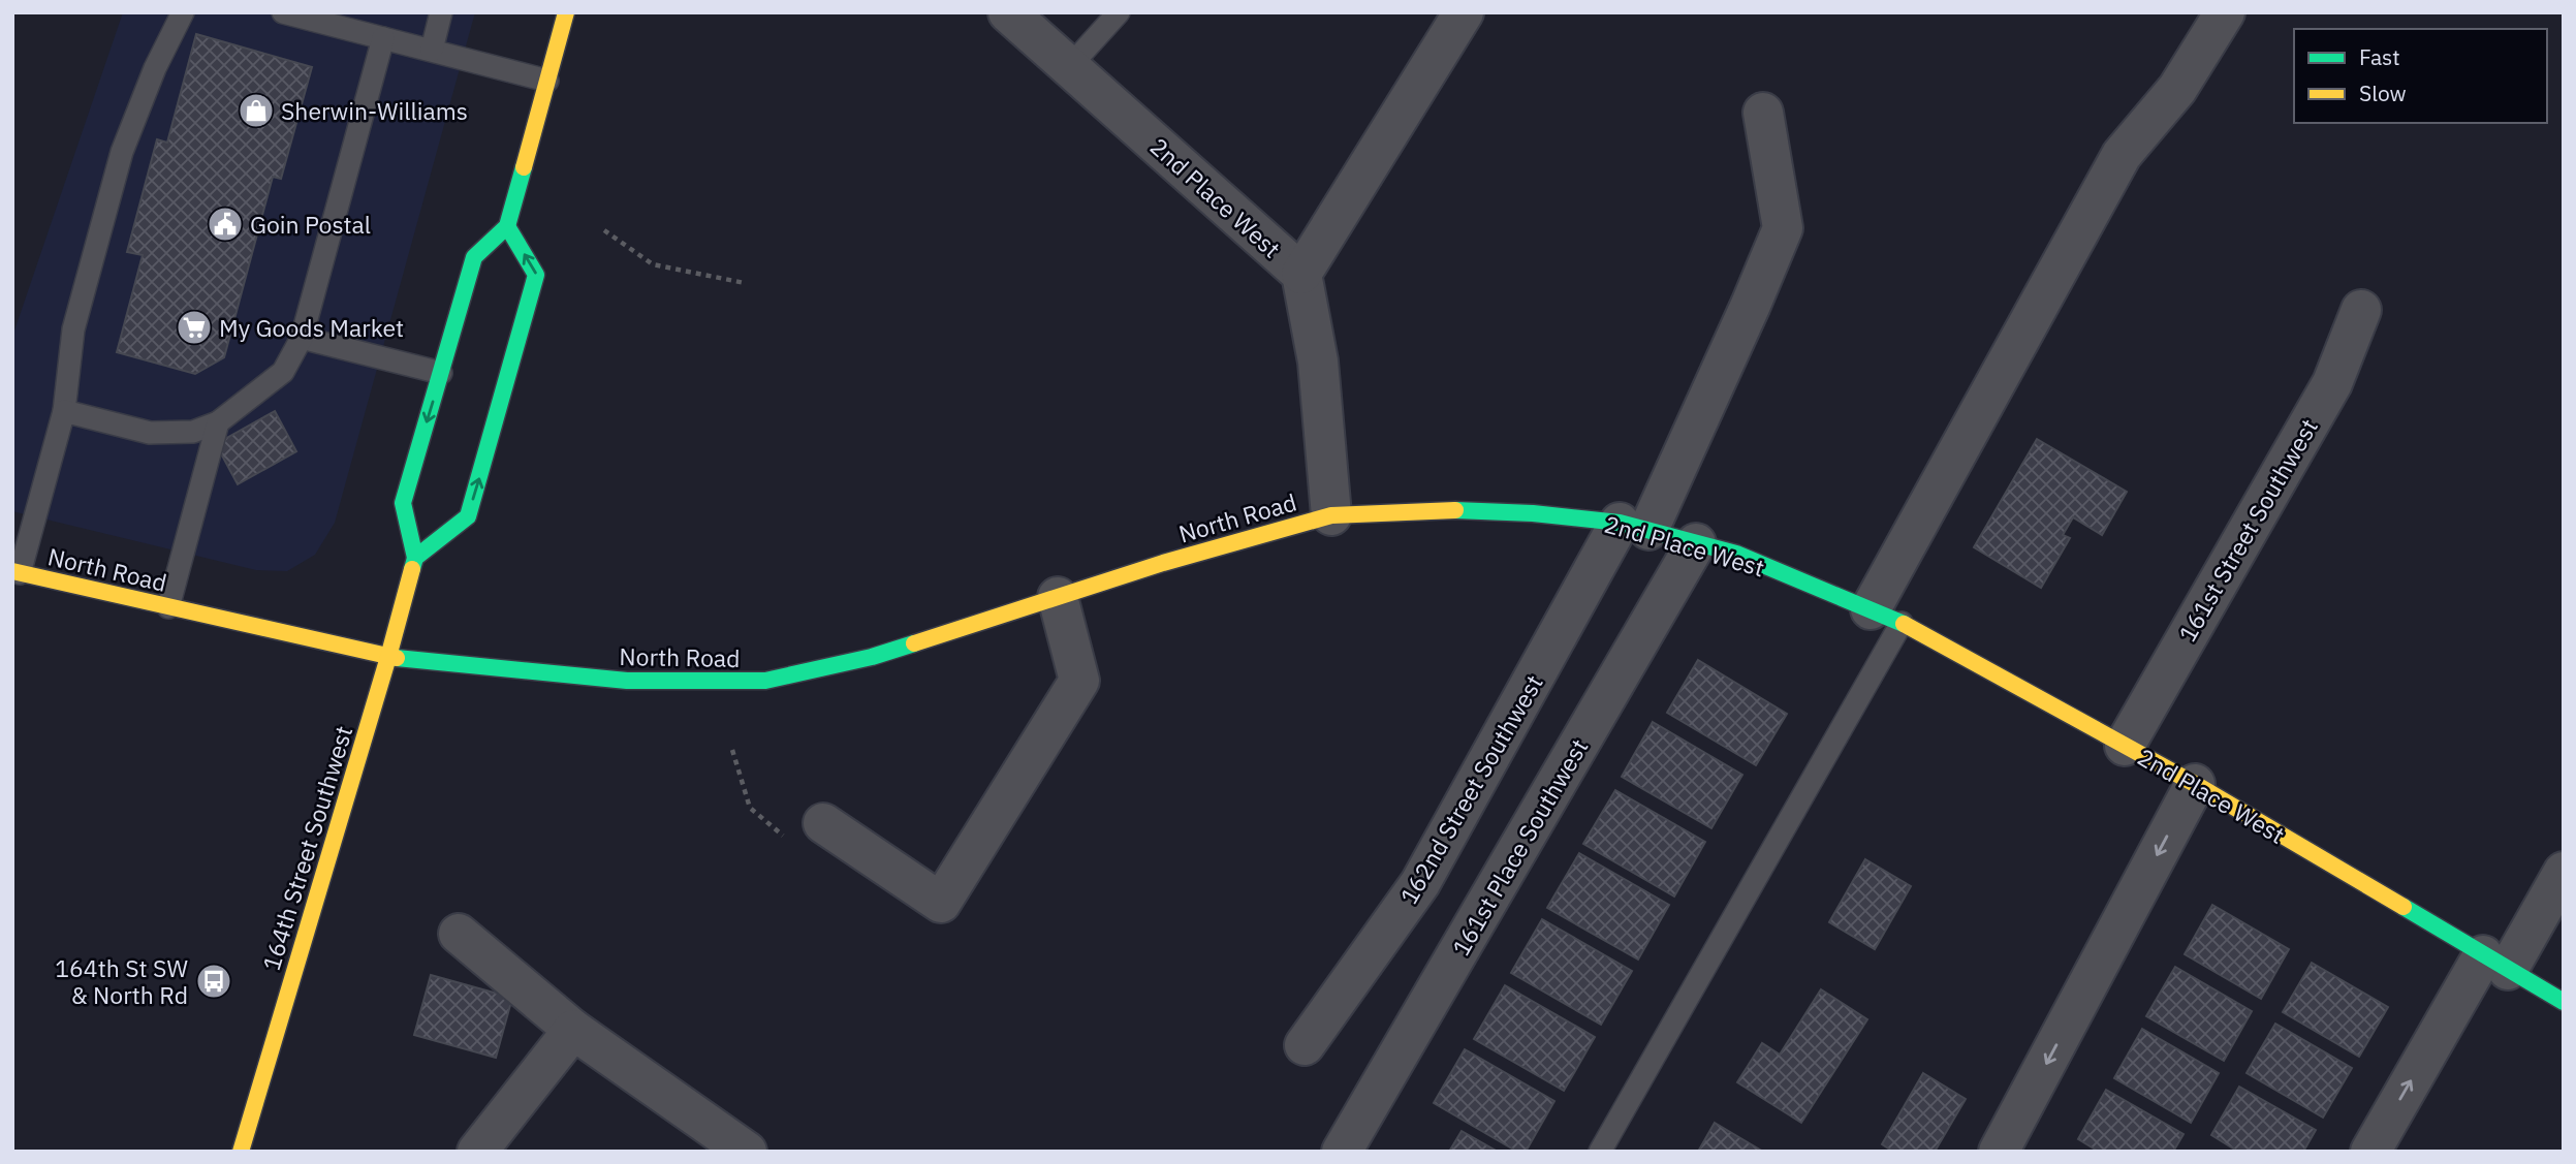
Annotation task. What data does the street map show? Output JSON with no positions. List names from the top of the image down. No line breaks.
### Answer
{"streets":{"street":["2nd Place West","North Road","161st Street Southwest","162nd Street Southwest","161st Place Southwest","164th Street Southwest"]},"crossings":[["2nd Place West","North Road"],["2nd Place West","161st Street Southwest"],["2nd Place West","162nd Street Southwest"],["2nd Place West","161st Place Southwest"],["North Road","164th Street Southwest"]],"places":{"shop":["Sherwin-Williams"],"public building":["Goin Postal"],"supermarket":["My Goods Market"],"bus stop":["164th St SW & North Rd"]},"legend":["Fast","Slow"]}
